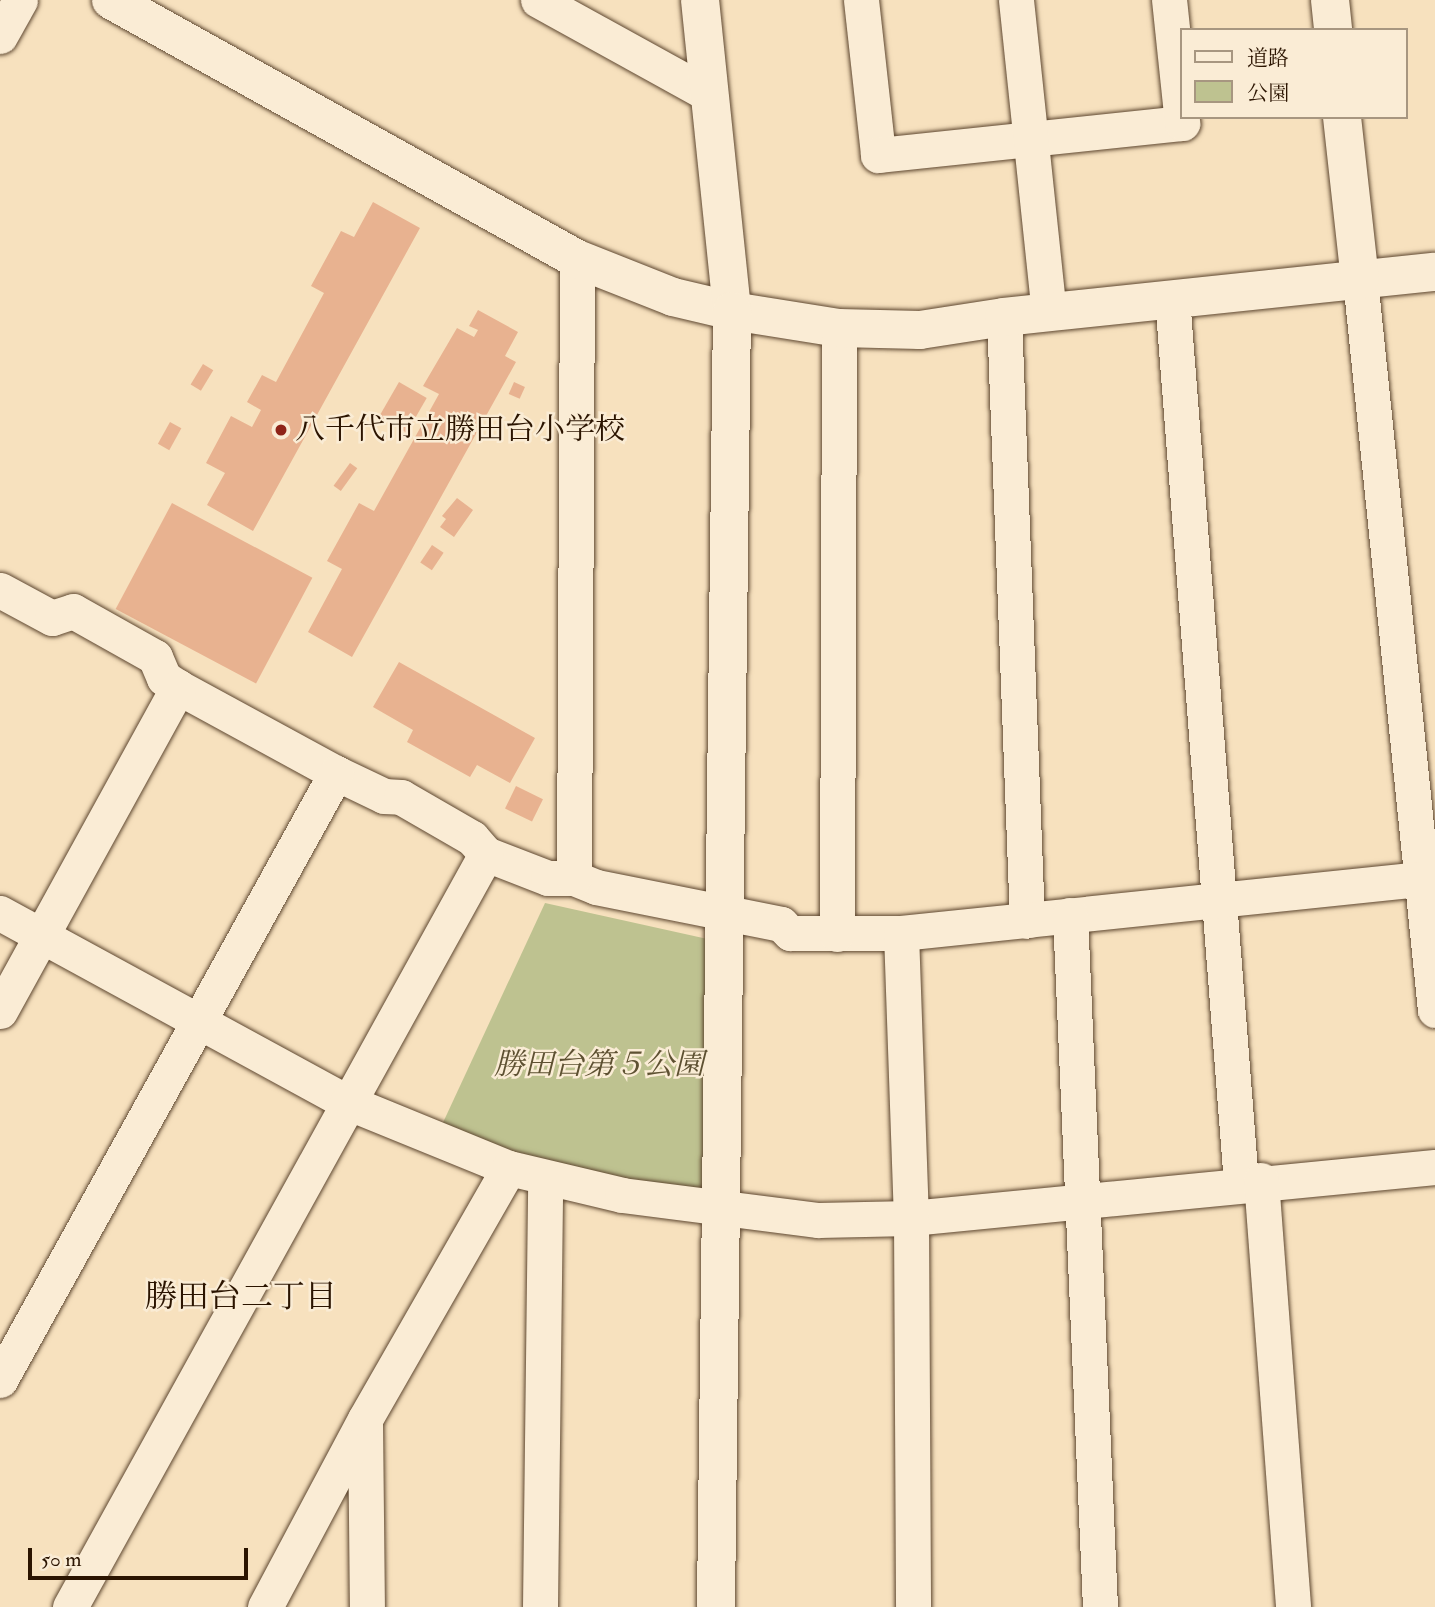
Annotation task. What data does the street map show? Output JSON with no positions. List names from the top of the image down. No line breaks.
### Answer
{"districts":["勝田台二丁目"],"parks":["勝田台第５公園"],"places":["八千代市立勝田台小学校"],"legend":["道路","公園"],"scale_bar":"50 m"}
